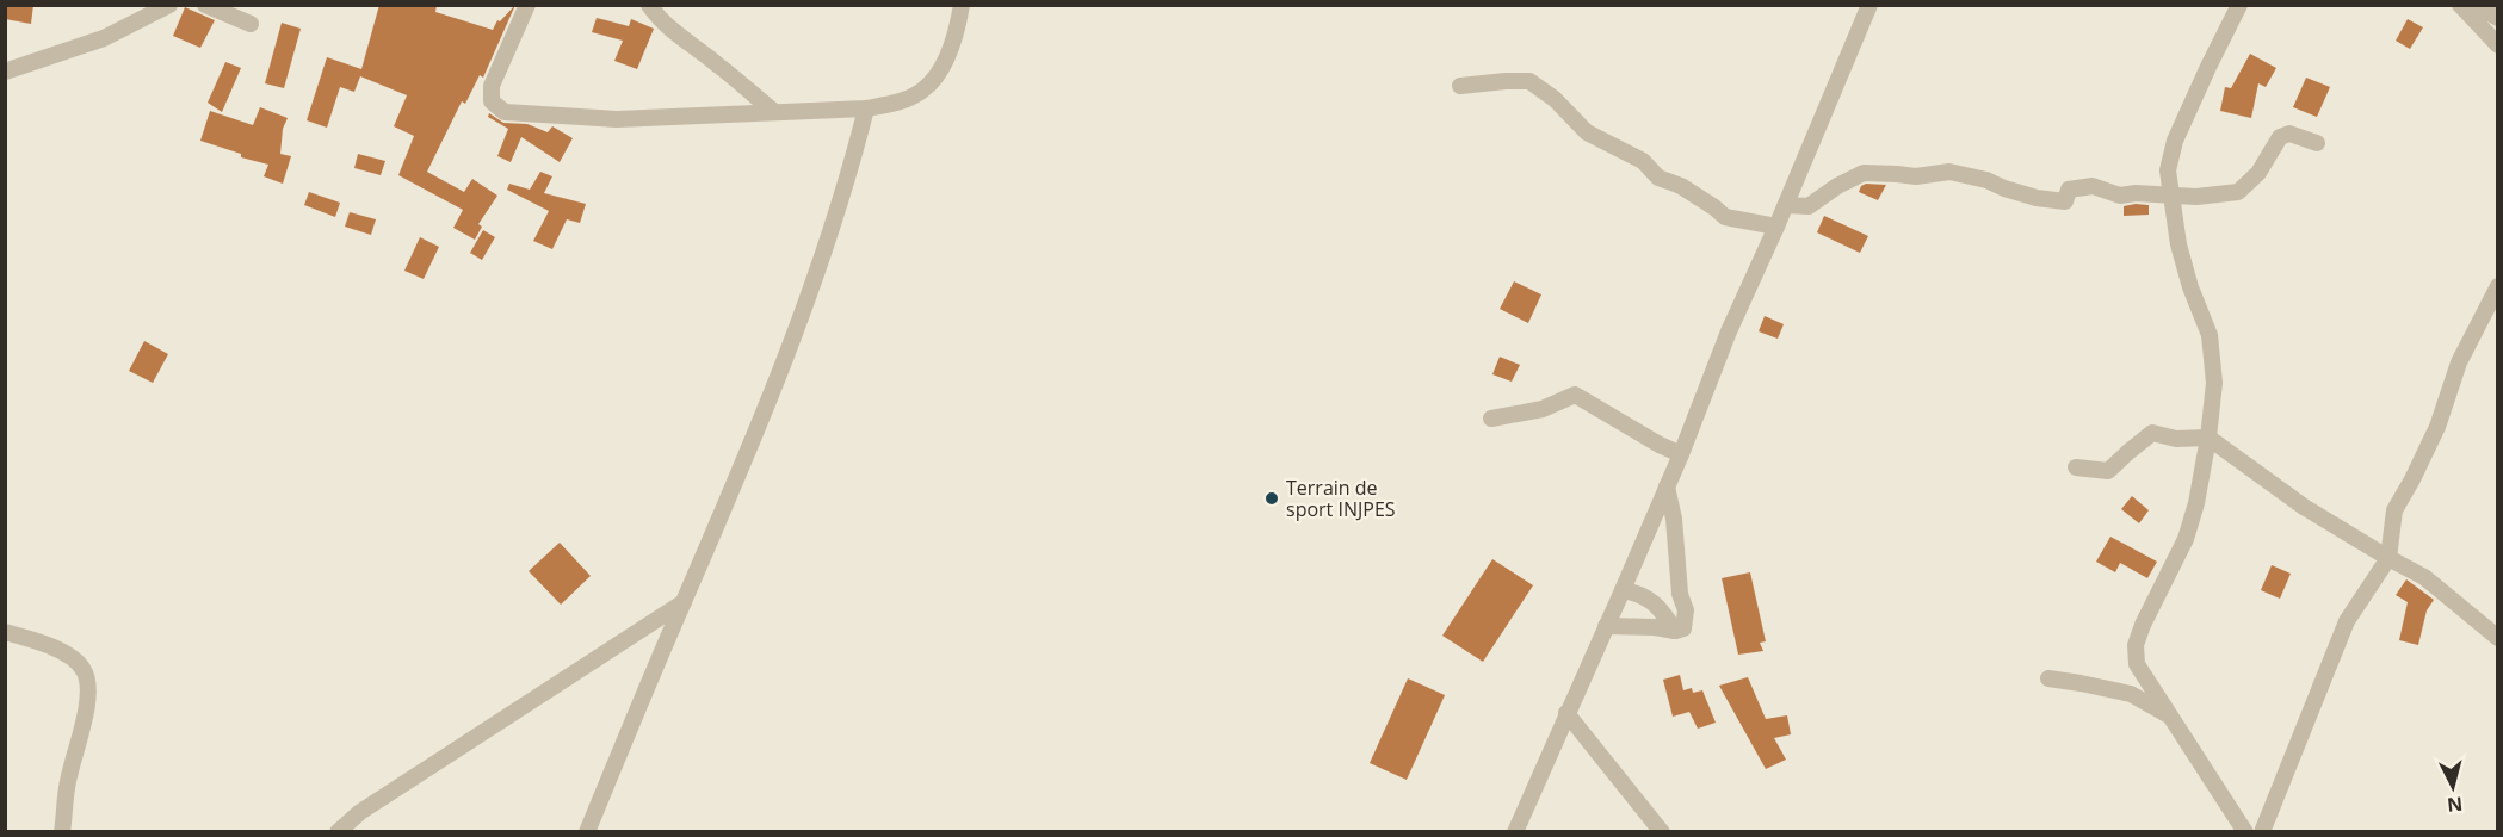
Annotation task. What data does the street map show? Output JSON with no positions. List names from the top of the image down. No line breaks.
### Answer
{"places":["Terrain de sport INJPES"],"north":"bottom"}
